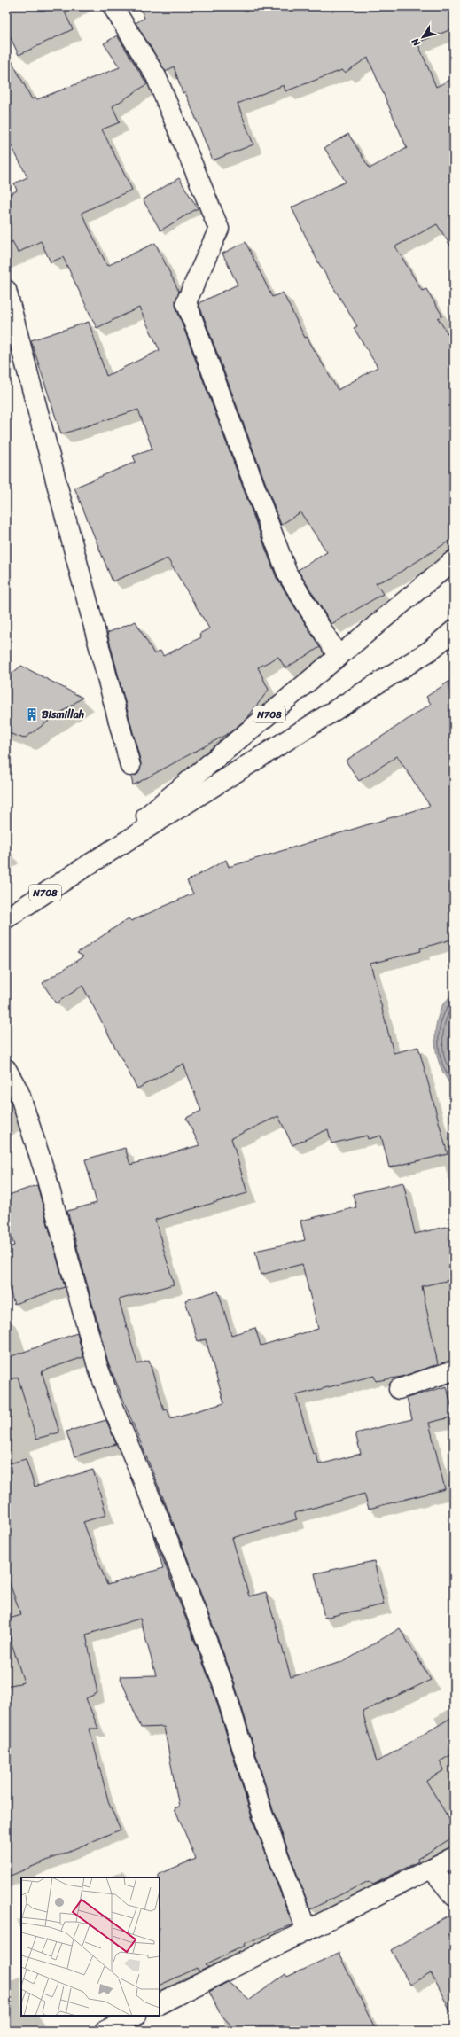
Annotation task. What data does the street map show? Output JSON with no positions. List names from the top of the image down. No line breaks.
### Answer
{"streets":{"main road":["N708"]},"places":{"building":["Bismillah"]},"north":"bottom left"}
